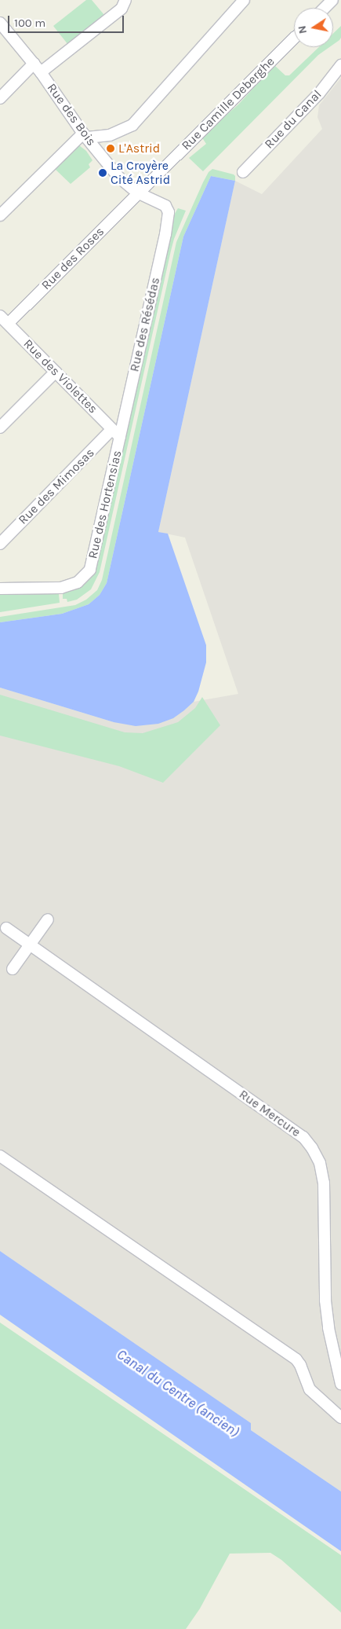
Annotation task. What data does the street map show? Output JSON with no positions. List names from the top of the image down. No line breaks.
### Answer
{"streets":{"street":["Rue Camille Deberghe","Rue des Bois","Rue du Canal","Rue des Roses","Rue des Résédas","Rue des Violettes","Rue des Mimosas","Rue des Hortensias","Rue Mercure"]},"crossings":[["Rue Camille Deberghe","Rue des Bois"],["Rue Camille Deberghe","Rue des Roses"],["Rue des Bois","Rue des Roses"],["Rue des Bois","Rue des Résédas"],["Rue des Roses","Rue des Violettes"],["Rue des Résédas","Rue des Violettes"],["Rue des Résédas","Rue des Mimosas"],["Rue des Résédas","Rue des Hortensias"],["Rue des Violettes","Rue des Mimosas"],["Rue des Violettes","Rue des Hortensias"],["Rue des Mimosas","Rue des Hortensias"]],"water":["Canal du Centre (ancien)"],"places":["L'Astrid","La Croyère Cité Astrid"],"scale_bar":"100 m","north":"left"}
